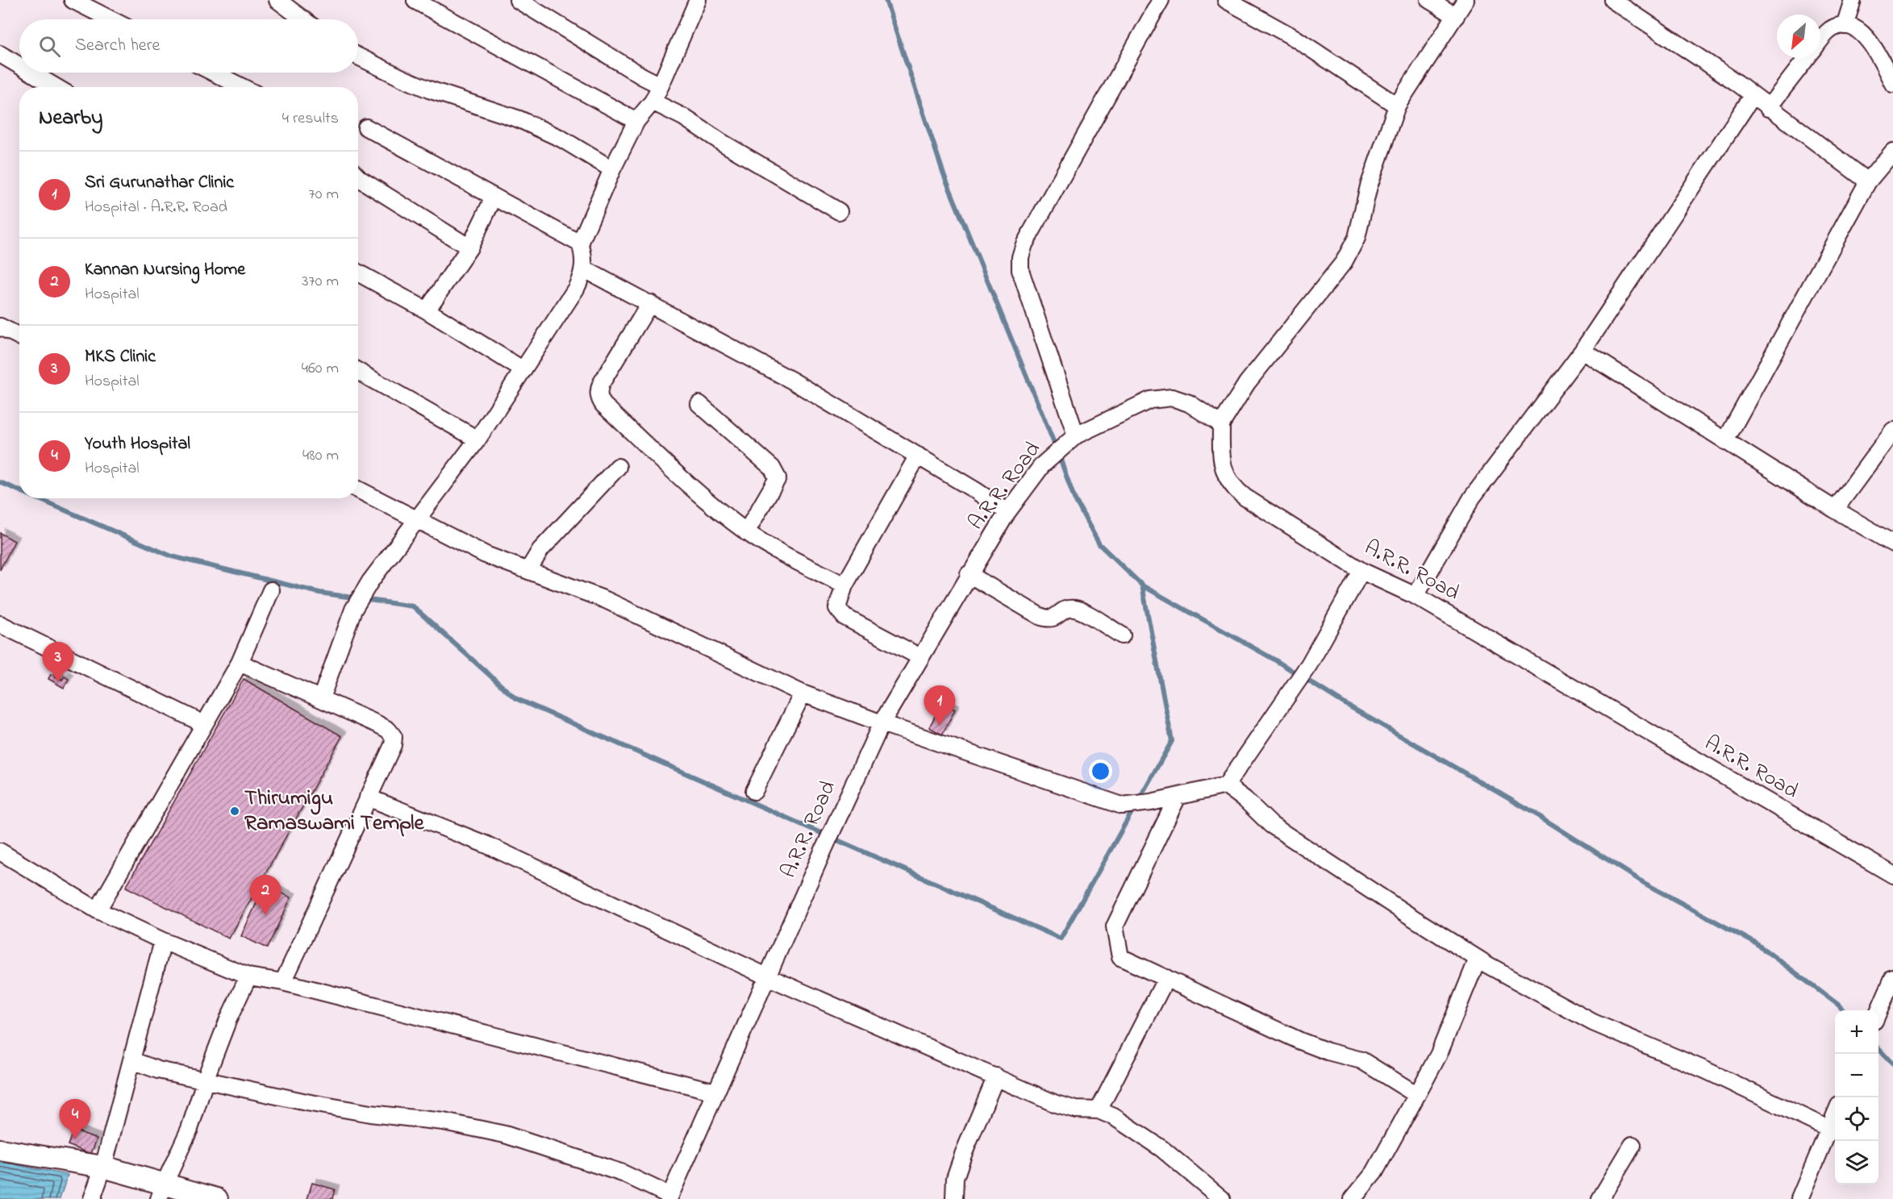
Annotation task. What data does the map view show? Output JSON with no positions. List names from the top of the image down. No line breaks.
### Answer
{"streets":{"street":["A.R.R. Road"]},"places":["Thirumigu Ramaswami Temple"],"north":"bottom left","page":{"search":"Search here","heading":["Nearby","4 results"],"list":[{"mark":"1","name":"Sri Gurunathar Clinic","note":"Hospital · A.R.R. Road","value":"70 m"},{"mark":"2","name":"Kannan Nursing Home","note":"Hospital","value":"370 m"},{"mark":"3","name":"MKS Clinic","note":"Hospital","value":"460 m"},{"mark":"4","name":"Youth Hospital","note":"Hospital","value":"480 m"}],"pins":["3","1","2","4"],"map_buttons":["+","−"]}}
